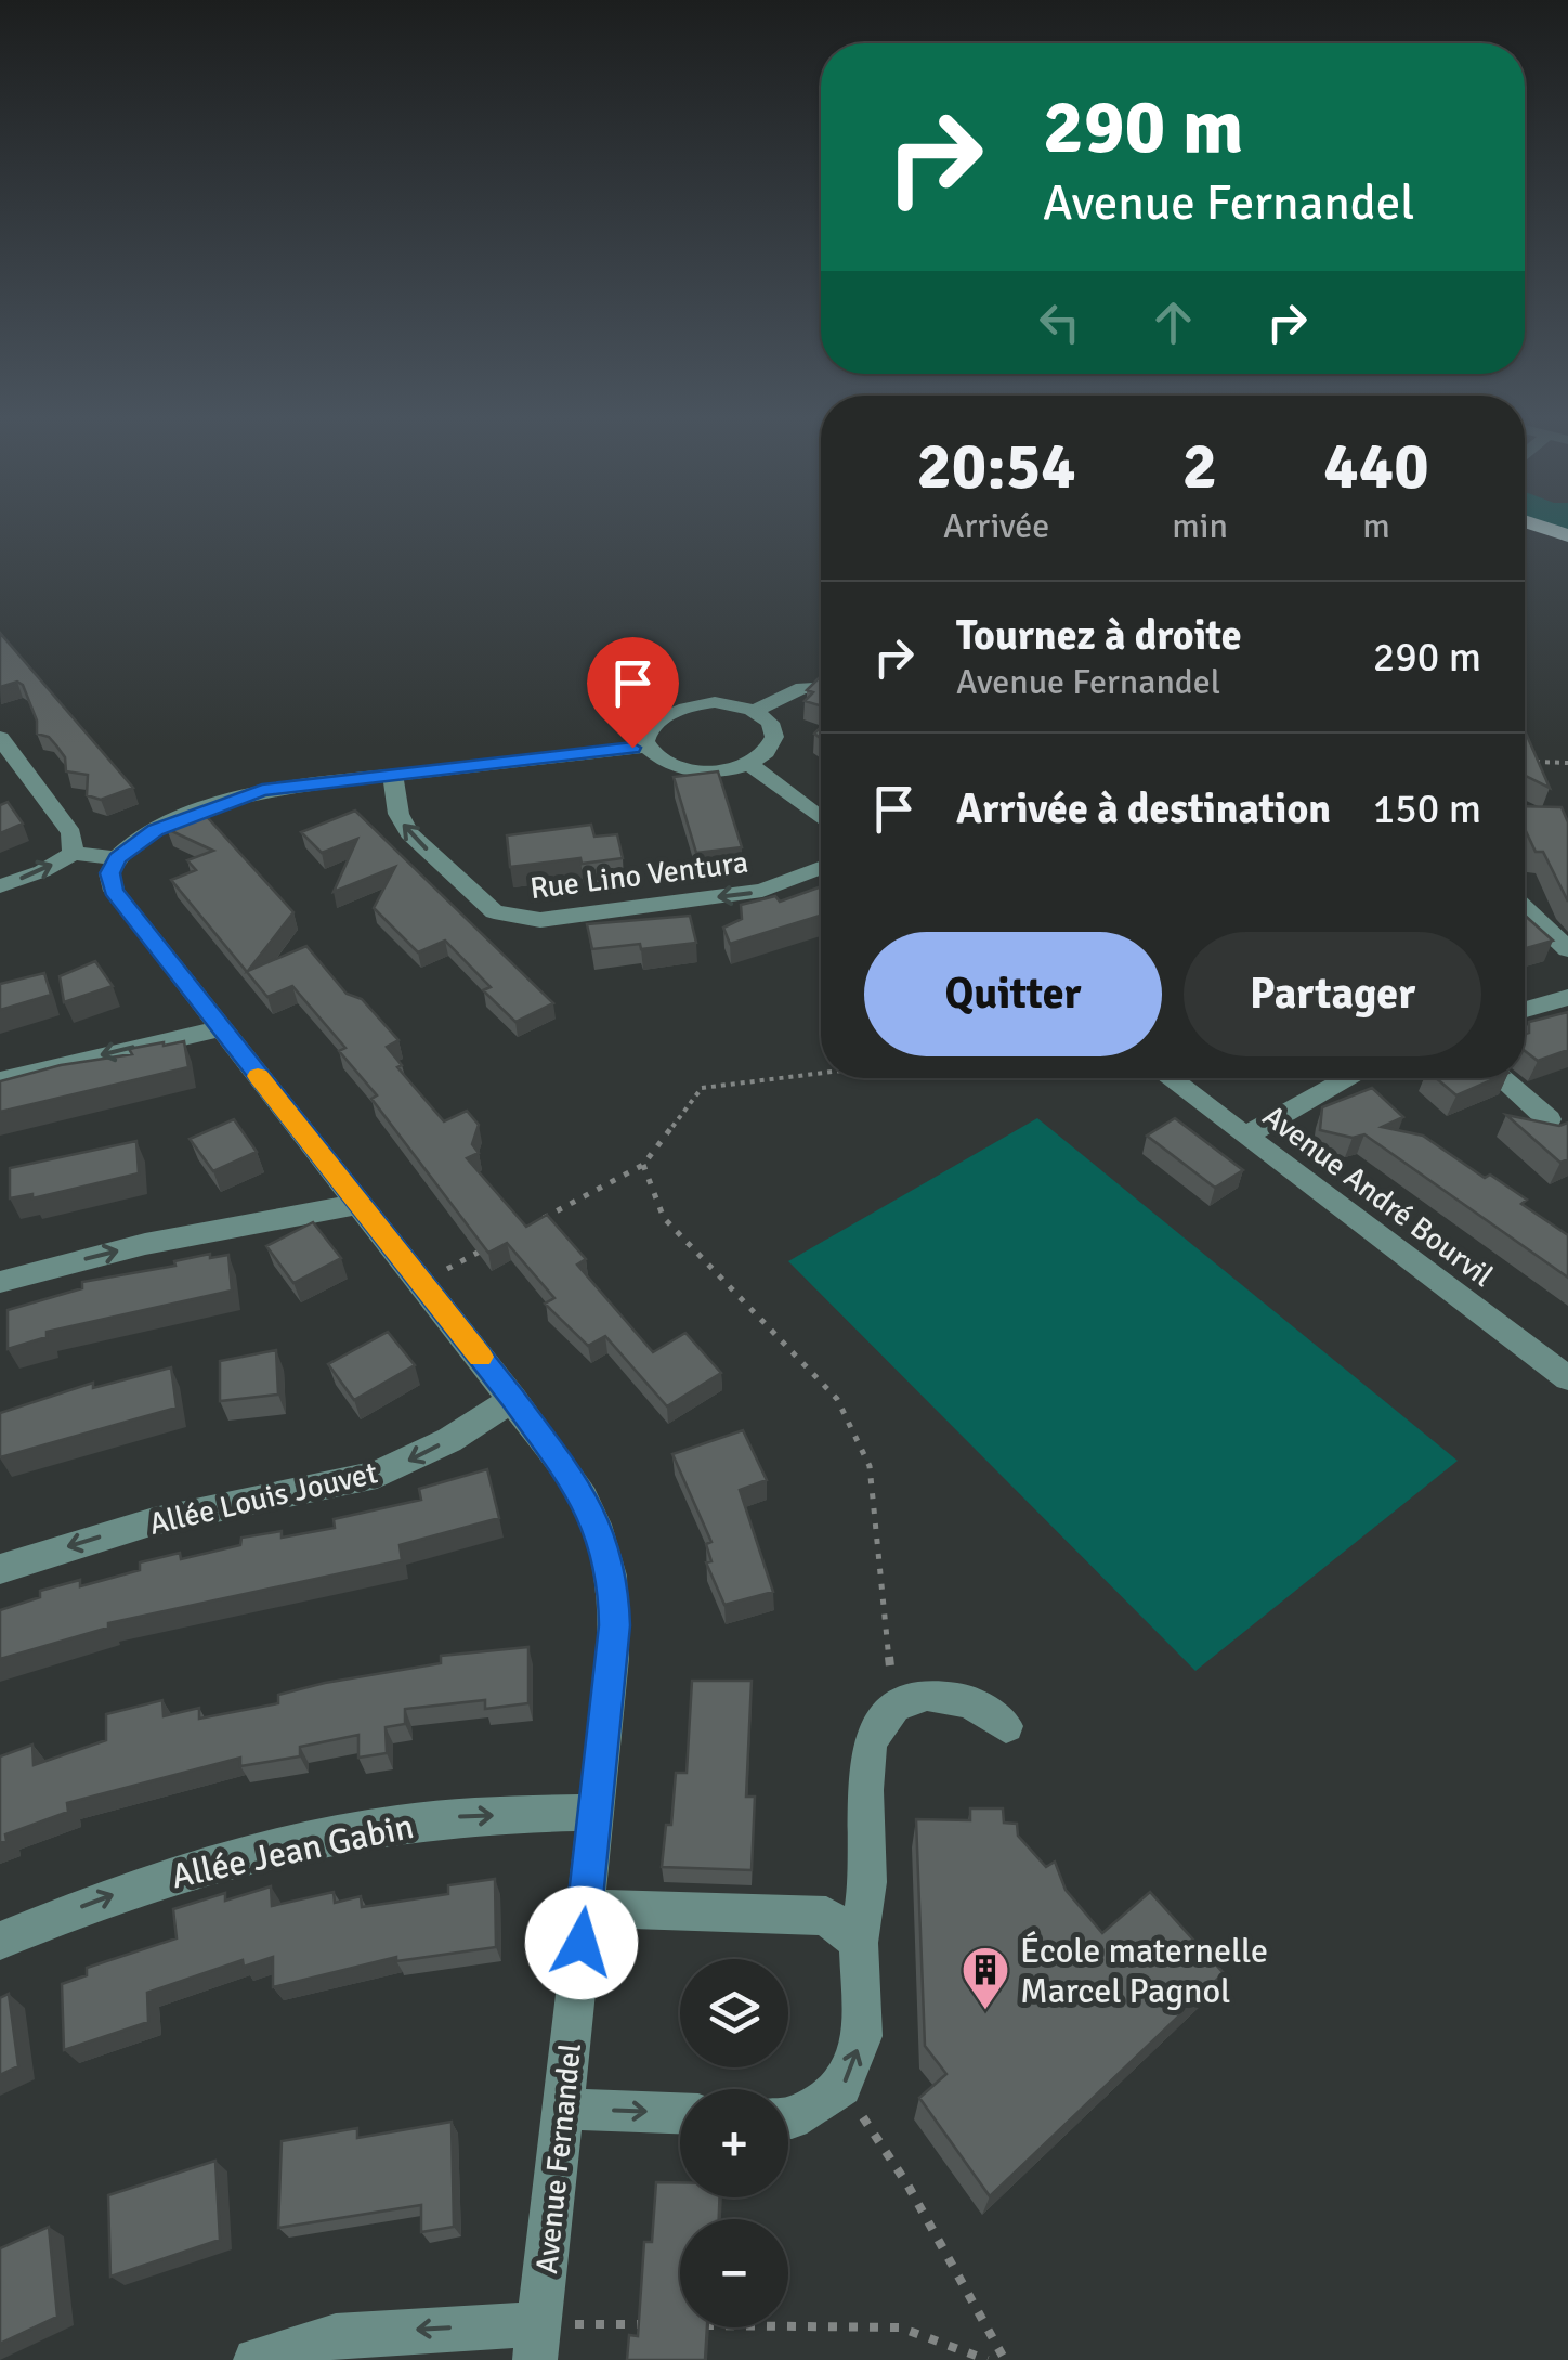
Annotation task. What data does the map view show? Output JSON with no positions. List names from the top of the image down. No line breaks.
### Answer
{"streets":{"street":["Rue Lino Ventura","Avenue André Bourvil","Allée Louis Jouvet","Allée Jean Gabin","Avenue Fernandel"]},"crossings":[["Allée Louis Jouvet","Avenue Fernandel"],["Allée Jean Gabin","Avenue Fernandel"]],"one_way":["Allée Louis Jouvet","Allée Jean Gabin"],"places":{"building":["École maternelle Marcel Pagnol"]},"page":{"turn":["290 m","Avenue Fernandel"],"eta":["20:54","Arrivée","2","min","440","m"],"list":[{"name":"Tournez à droite","note":"Avenue Fernandel","value":"290 m"},{"name":"Arrivée à destination","value":"150 m"}],"buttons":["Quitter","Partager"],"map_buttons":["+","−"]}}
